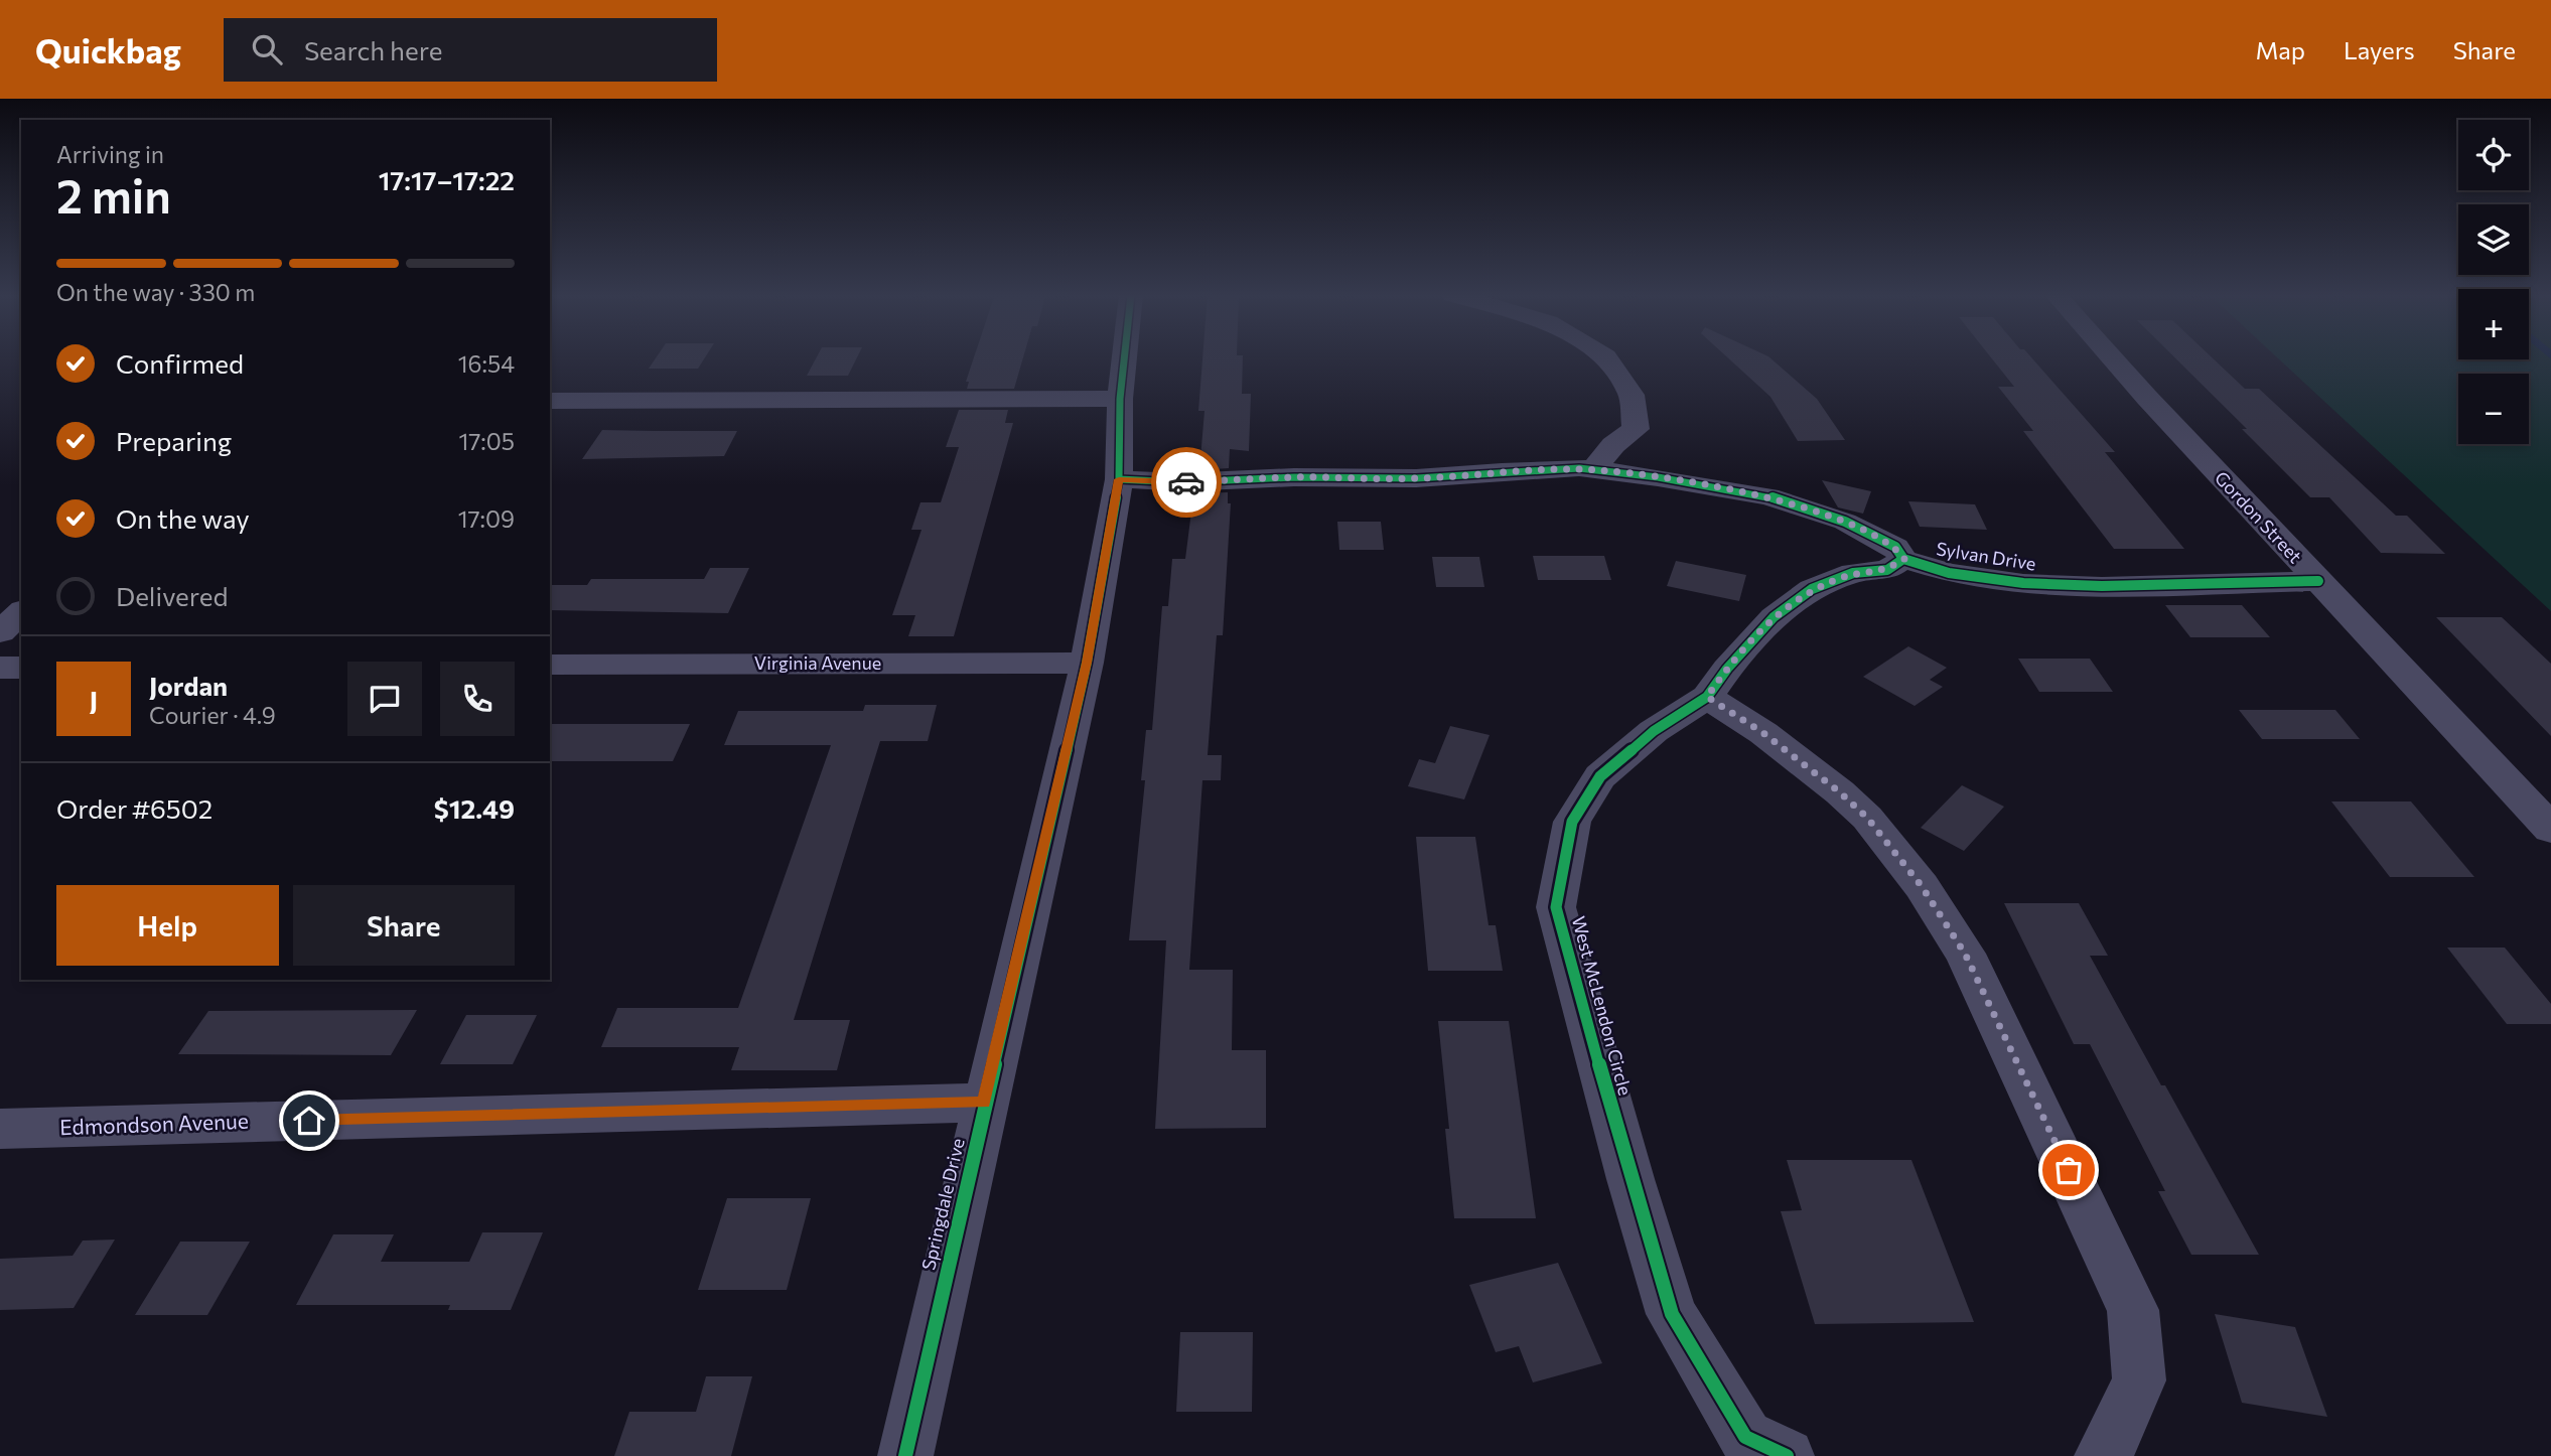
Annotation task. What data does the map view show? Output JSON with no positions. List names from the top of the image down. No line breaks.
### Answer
{"streets":{"street":["Gordon Street","Sylvan Drive","Virginia Avenue","West McLendon Circle","Edmondson Avenue","Springdale Drive"]},"crossings":[["Gordon Street","Sylvan Drive"],["Sylvan Drive","West McLendon Circle"],["Sylvan Drive","Springdale Drive"],["Virginia Avenue","Springdale Drive"],["Edmondson Avenue","Springdale Drive"]],"page":{"header":"Quickbag","search":"Search here","nav":["Map","Layers","Share"],"map_buttons":["+","−"],"heading":["2 min","Arriving in","17:17–17:22"],"panel":["Jordan","Courier · 4.9","Order #6502","$12.49"],"bar":"On the way · 330 m","list":[["Confirmed","16:54"],["Preparing","17:05"],["On the way","17:09"],"Delivered"],"round":"J","buttons":["Help","Share"]}}
